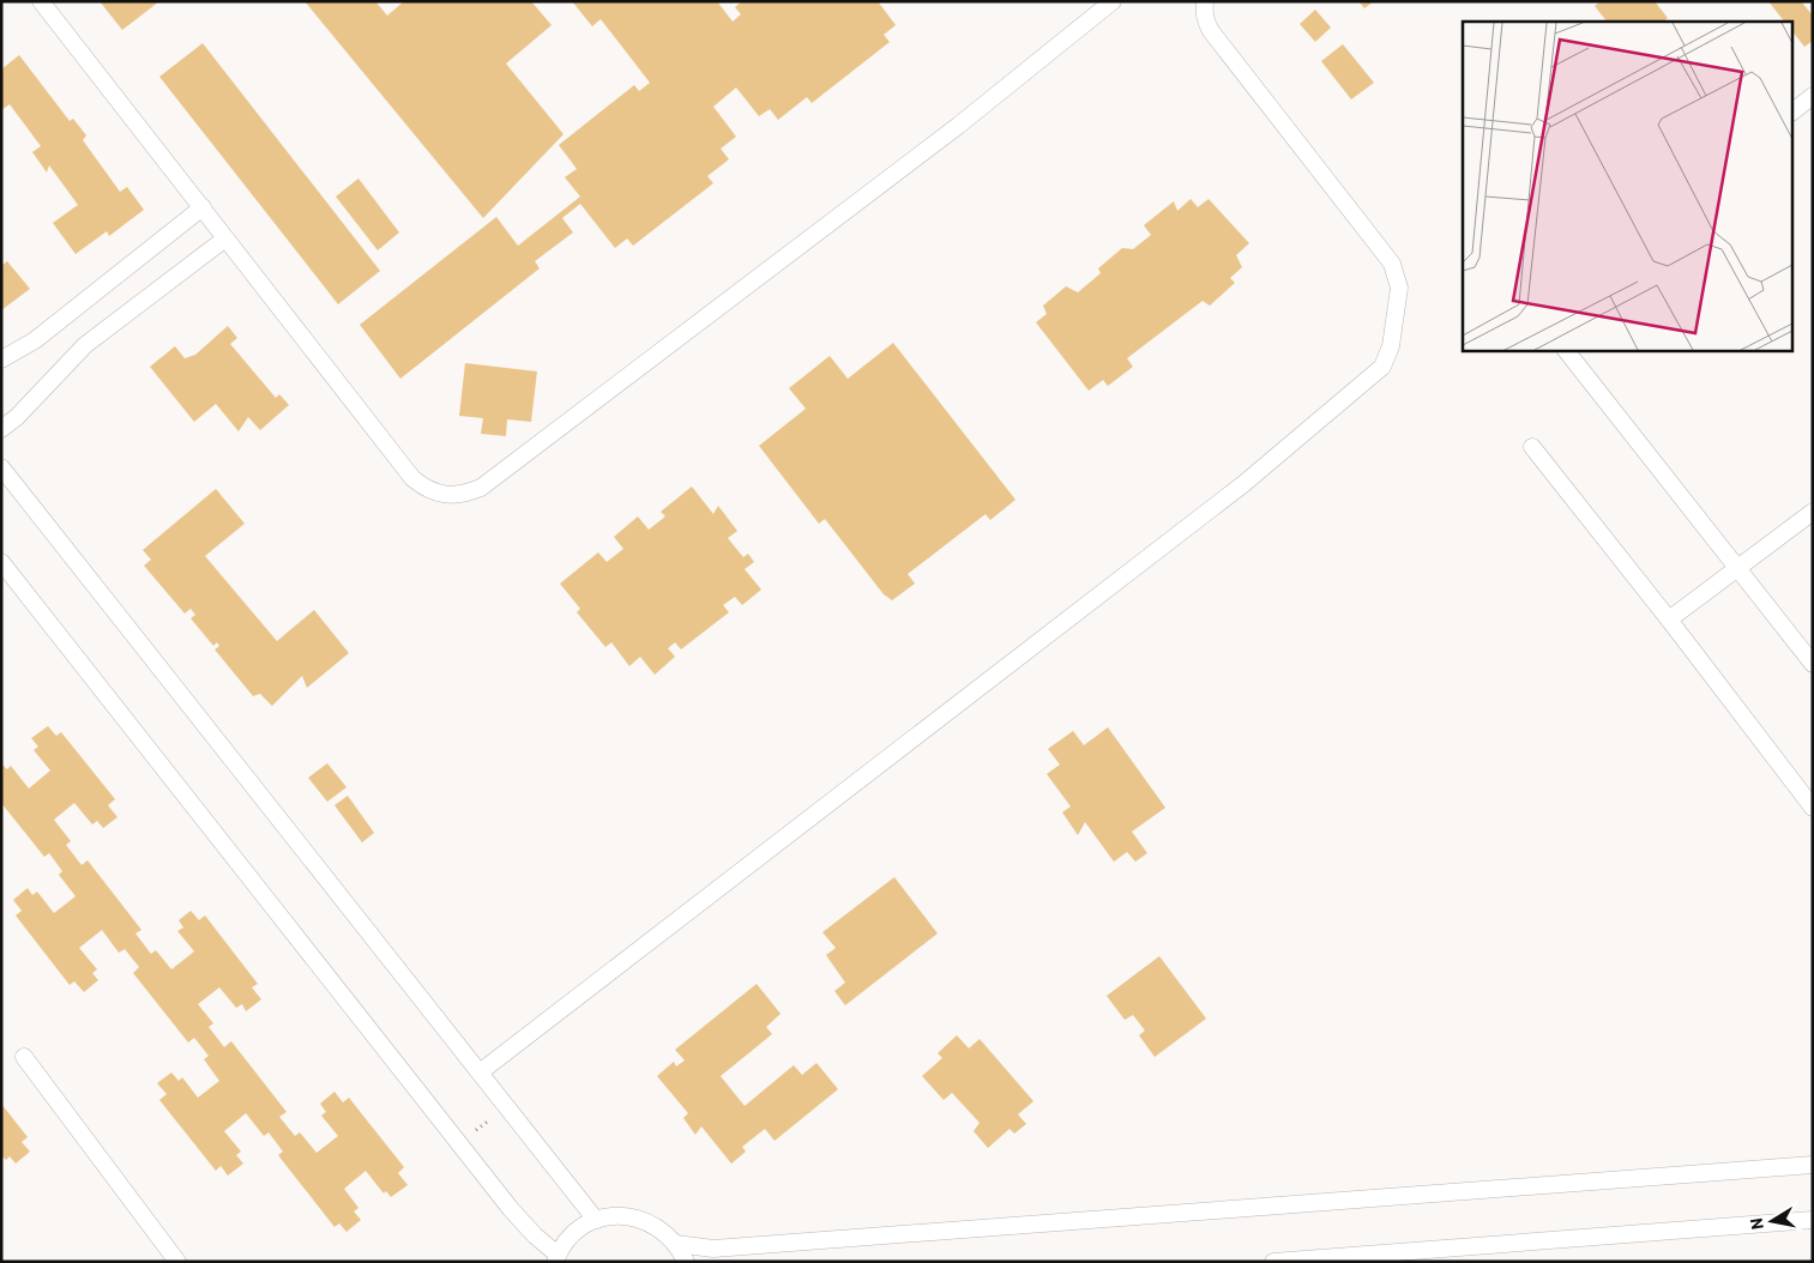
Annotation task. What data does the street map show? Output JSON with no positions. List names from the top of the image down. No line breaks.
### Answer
{"north":"left"}
